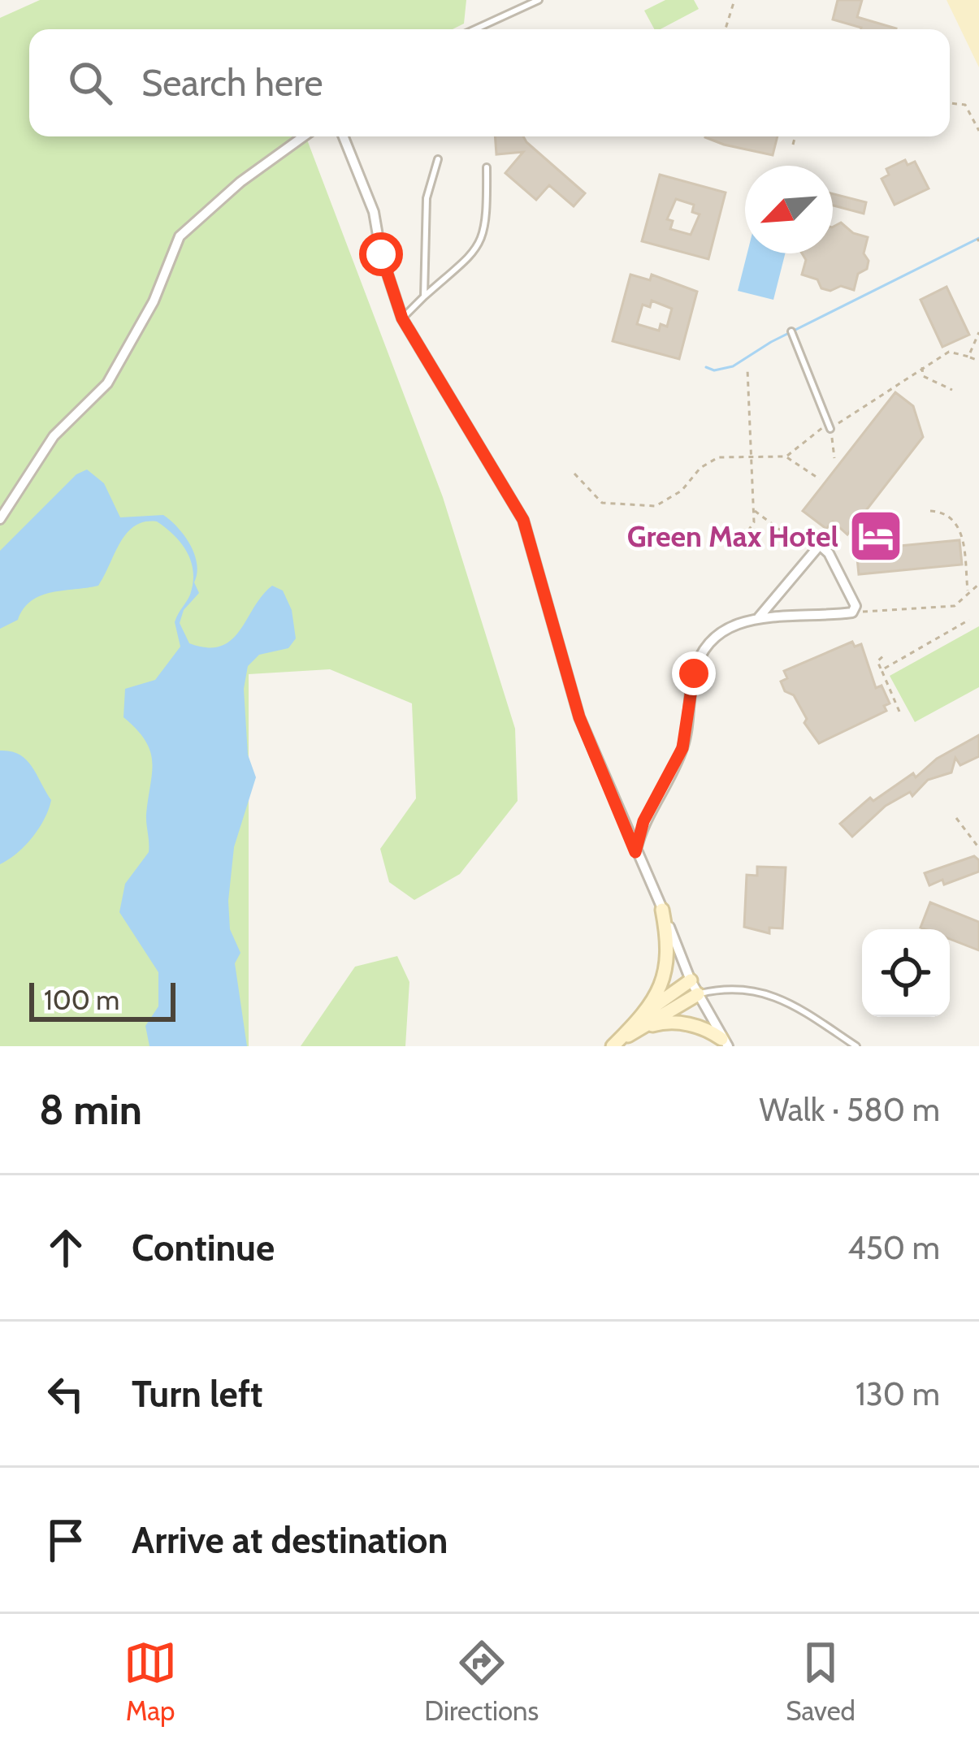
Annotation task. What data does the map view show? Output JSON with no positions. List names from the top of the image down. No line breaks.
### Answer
{"places":{"hotel":["Green Max Hotel"]},"scale_bar":"100 m","north":"bottom left","page":{"search":"Search here","scale":"100 m","heading":["8 min","Walk · 580 m"],"list":[["Continue","450 m"],["Turn left","130 m"],"Arrive at destination"],"nav":["Map","Directions","Saved"]}}
